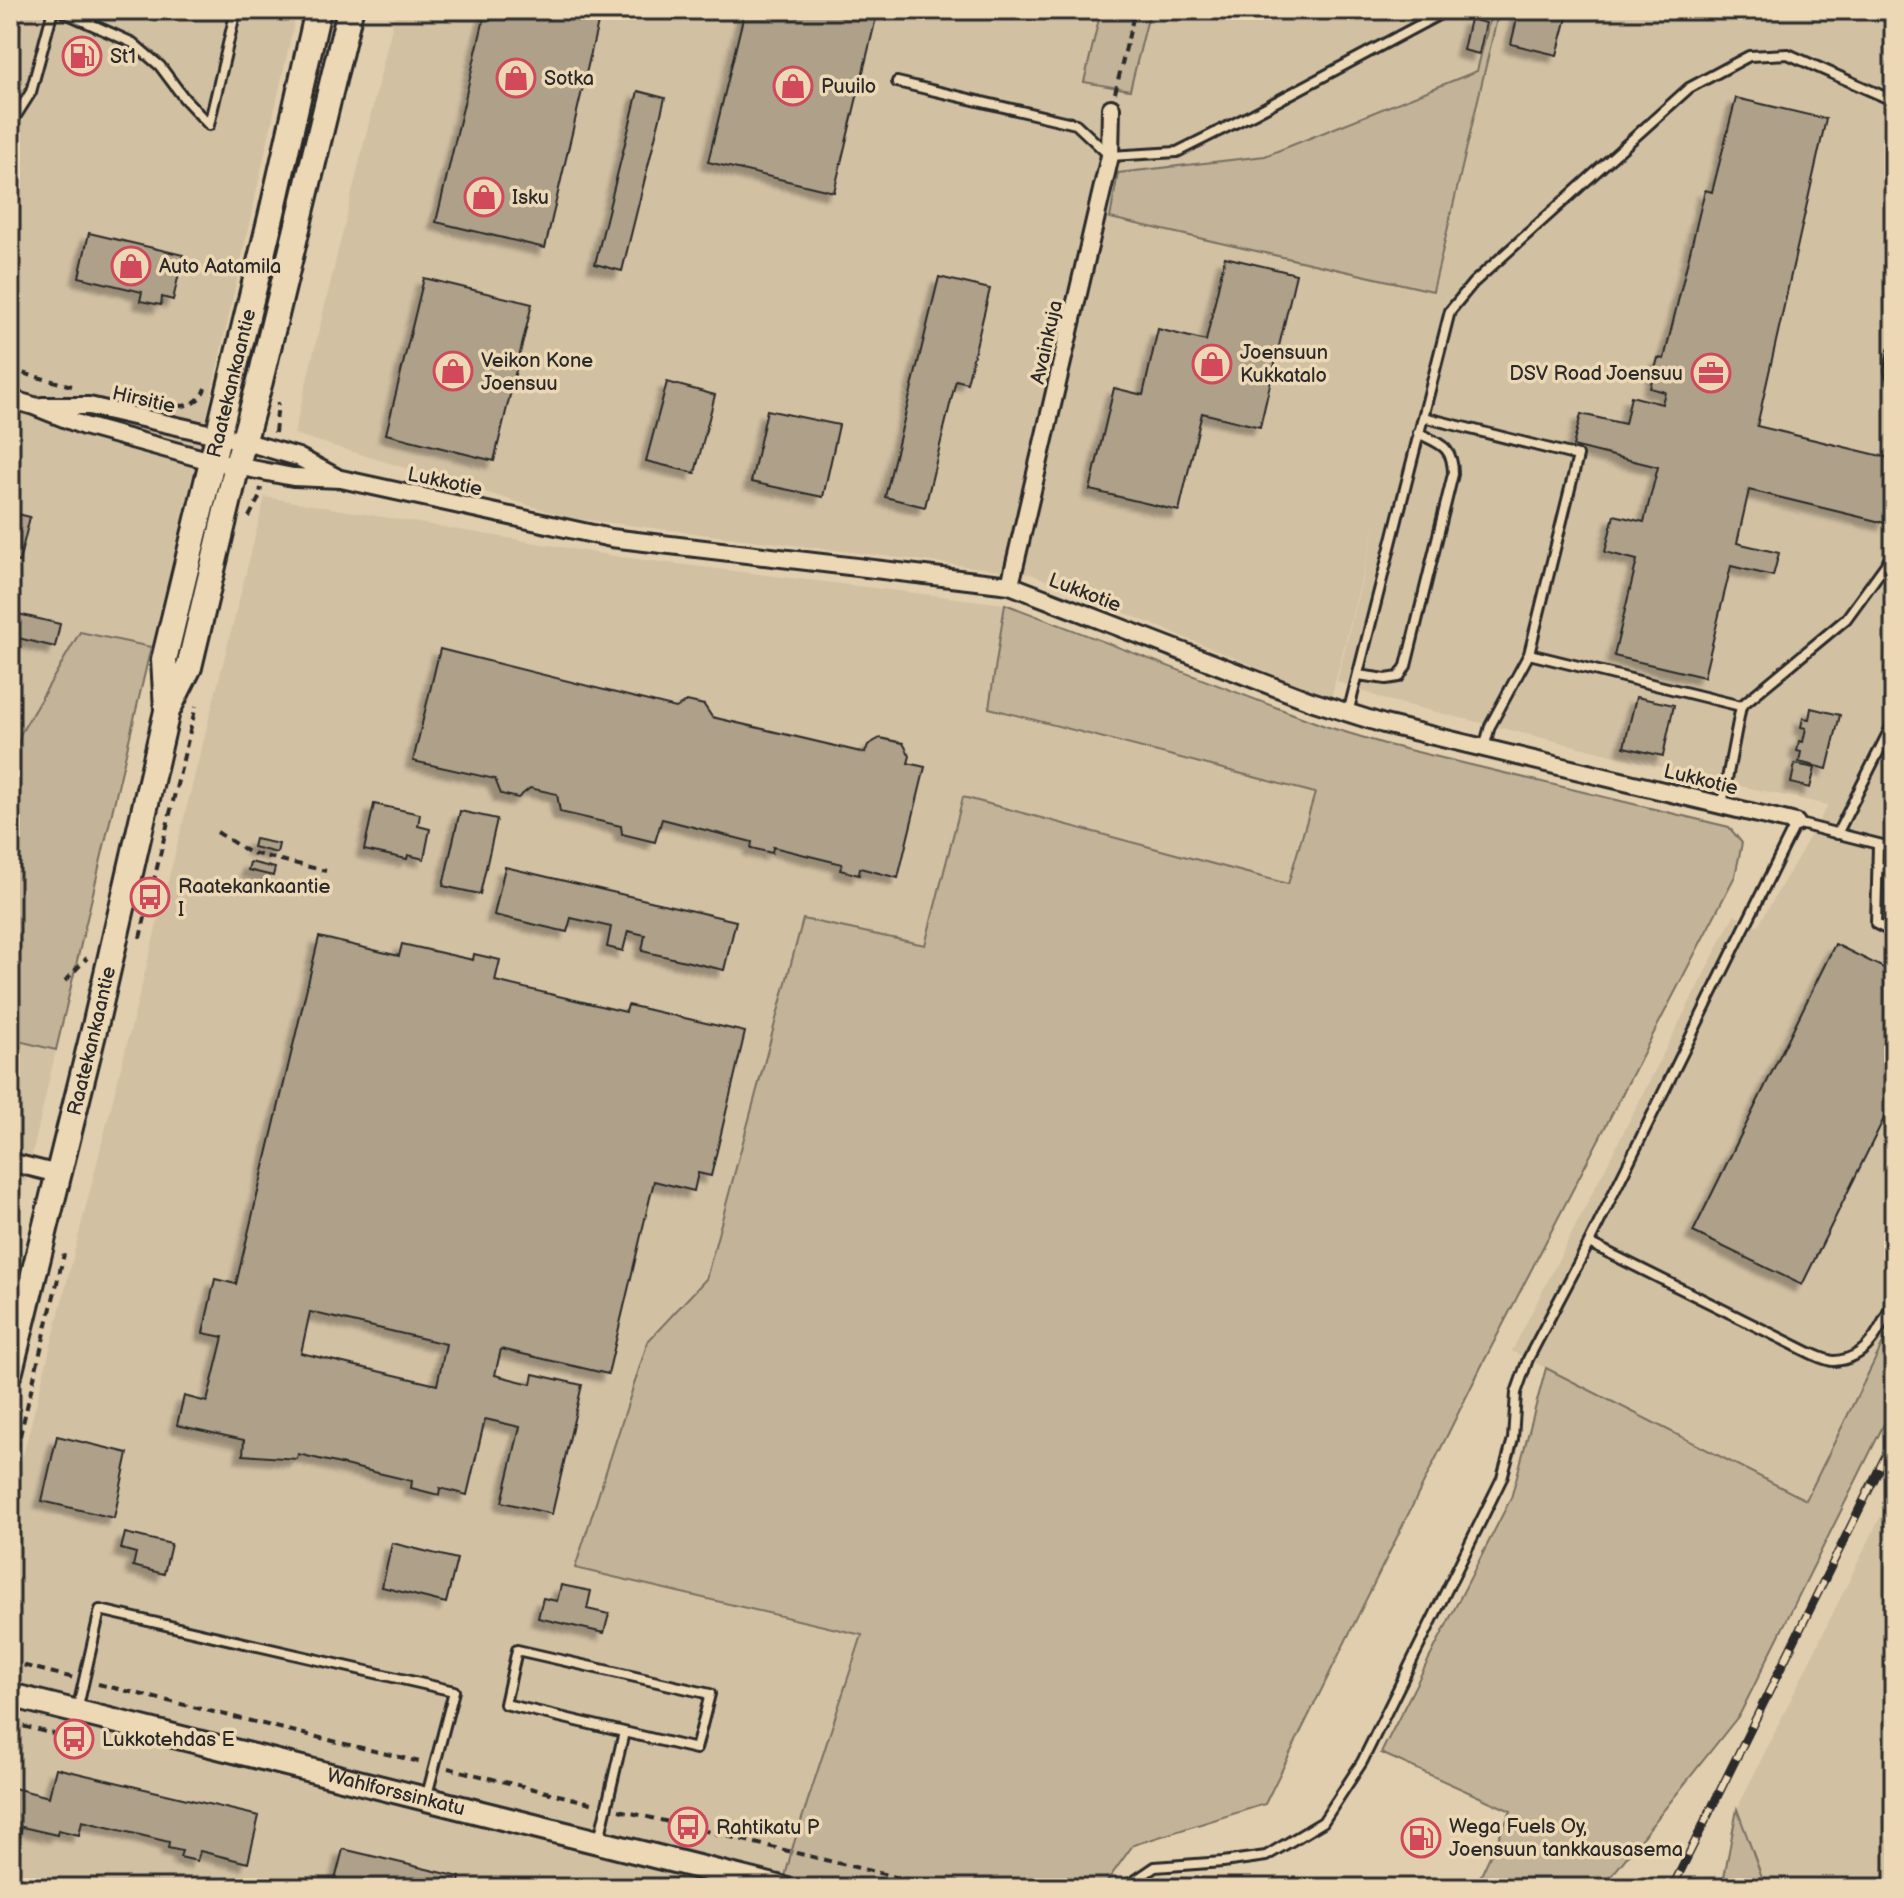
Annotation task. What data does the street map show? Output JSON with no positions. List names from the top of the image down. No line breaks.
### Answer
{"streets":{"main road":["Raatekankaantie"],"street":["Avainkuja","Hirsitie","Lukkotie","Wahlforssinkatu"]},"crossings":[["Avainkuja","Lukkotie"],["Raatekankaantie","Hirsitie"]],"places":{"fuel station":["St1","Wega Fuels Oy, Joensuun tankkausasema"],"shop":["Sotka","Puuilo","Isku","Auto Aatamila","Joensuun Kukkatalo","Veikon Kone Joensuu"],"office":["DSV Road Joensuu"],"bus stop":["Raatekankaantie I","Lukkotehdas E","Rahtikatu P"]}}
